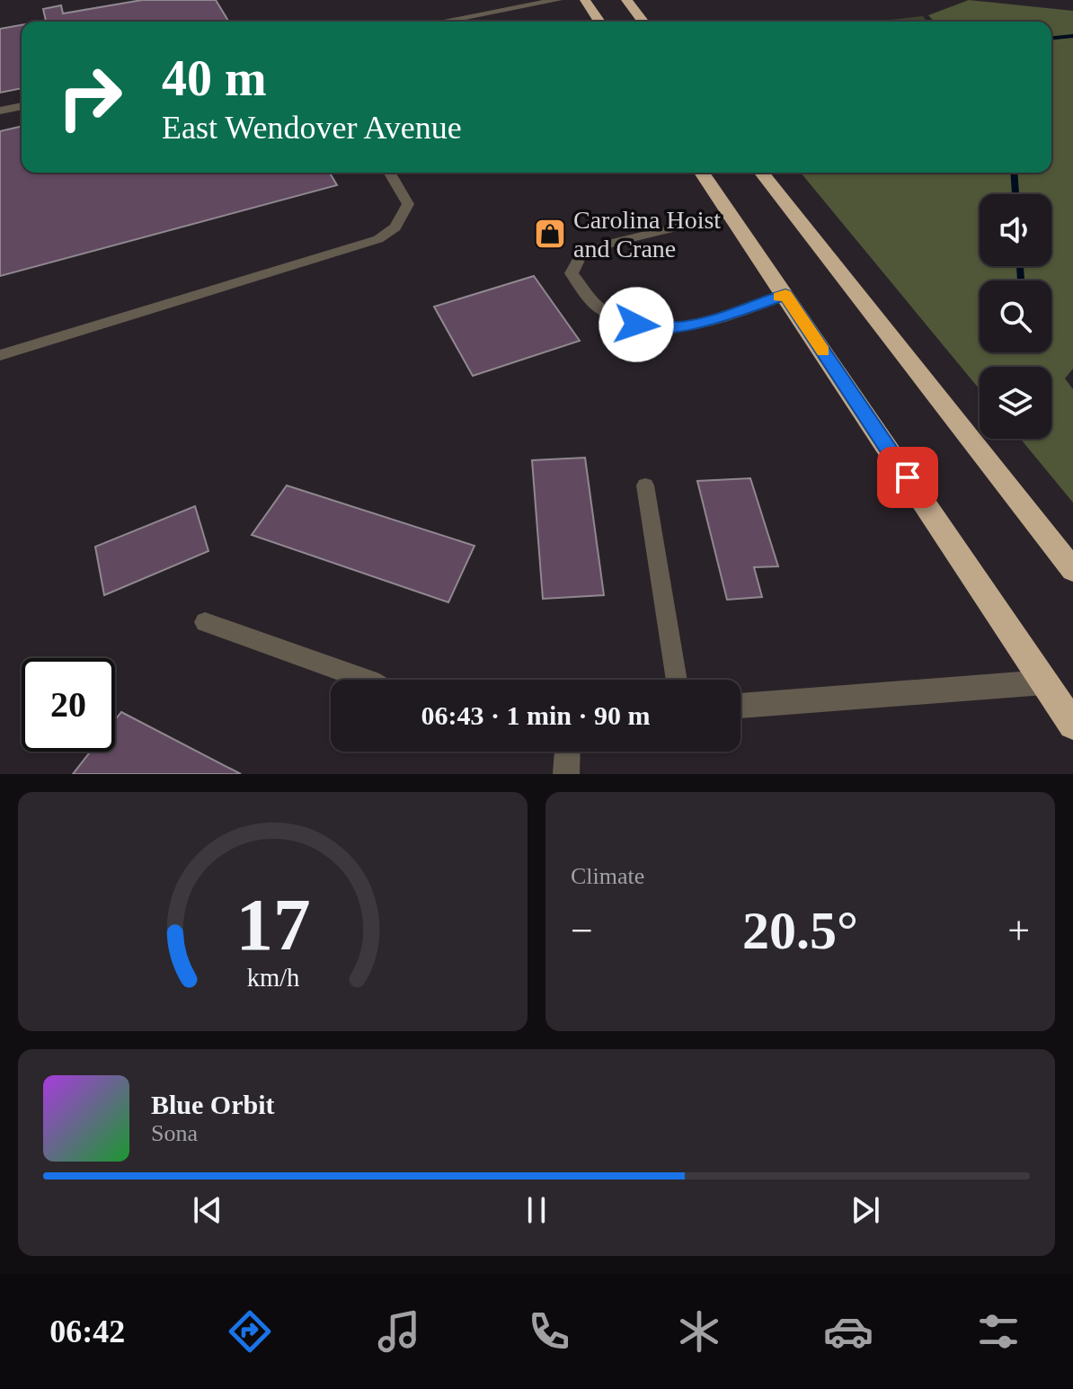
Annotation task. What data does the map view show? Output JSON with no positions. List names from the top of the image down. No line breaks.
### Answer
{"places":{"shop":["Carolina Hoist and Crane"]},"page":{"turn":["40 m","East Wendover Avenue"],"limit":"20","trip":"06:43 · 1 min · 90 m","tile":"Climate","heat":["−","20.5°","+"],"song":["Blue Orbit","Sona"],"tabs":"06:42","gauge":["17","km/h"]}}
